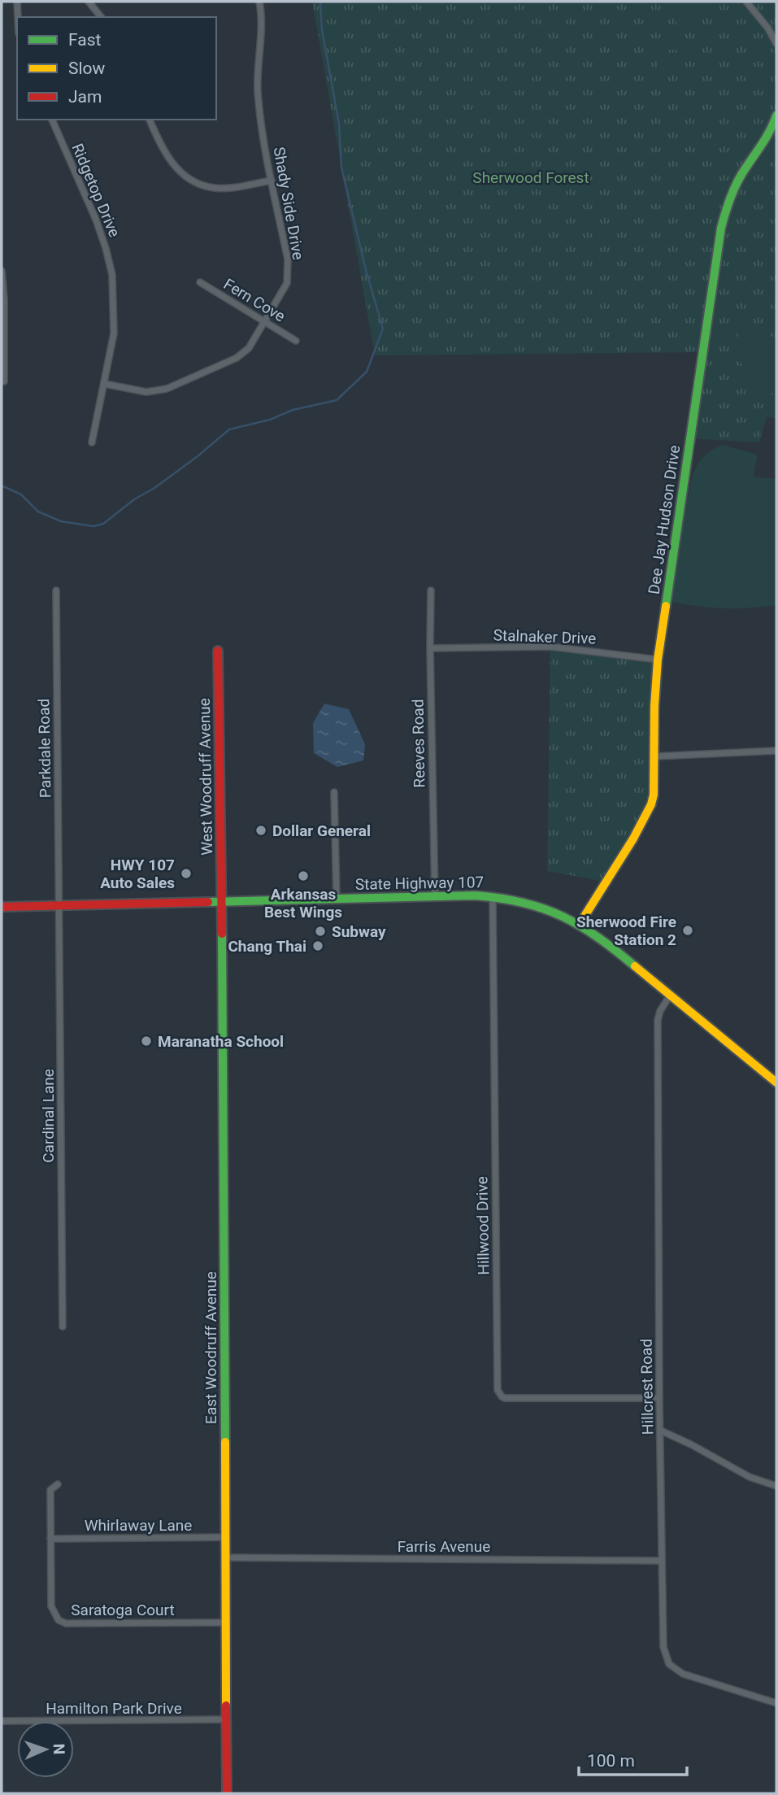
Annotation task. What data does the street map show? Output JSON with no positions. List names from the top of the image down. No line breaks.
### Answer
{"streets":{"street":["Ridgetop Drive","Shady Side Drive","Fern Cove","Dee Jay Hudson Drive","Stalnaker Drive","Reeves Road","Parkdale Road","West Woodruff Avenue","State Highway 107","Cardinal Lane","Hillwood Drive","East Woodruff Avenue","Hillcrest Road","Whirlaway Lane","Farris Avenue","Saratoga Court","Hamilton Park Drive"]},"crossings":[["Ridgetop Drive","Shady Side Drive"],["Shady Side Drive","Fern Cove"],["Dee Jay Hudson Drive","Stalnaker Drive"],["Dee Jay Hudson Drive","State Highway 107"],["Stalnaker Drive","Reeves Road"],["Reeves Road","State Highway 107"],["Parkdale Road","State Highway 107"],["Parkdale Road","Cardinal Lane"],["West Woodruff Avenue","State Highway 107"],["West Woodruff Avenue","East Woodruff Avenue"],["State Highway 107","Cardinal Lane"],["State Highway 107","Hillwood Drive"],["State Highway 107","East Woodruff Avenue"],["State Highway 107","Hillcrest Road"],["Hillwood Drive","Hillcrest Road"],["East Woodruff Avenue","Whirlaway Lane"],["East Woodruff Avenue","Farris Avenue"],["East Woodruff Avenue","Saratoga Court"],["East Woodruff Avenue","Hamilton Park Drive"],["Hillcrest Road","Farris Avenue"],["Whirlaway Lane","Saratoga Court"]],"parks":["Sherwood Forest"],"places":["Dollar General","HWY 107 Auto Sales","Arkansas Best Wings","Sherwood Fire Station 2","Subway","Chang Thai","Maranatha School"],"legend":["Fast","Slow","Jam"],"scale_bar":"100 m","north":"right"}
